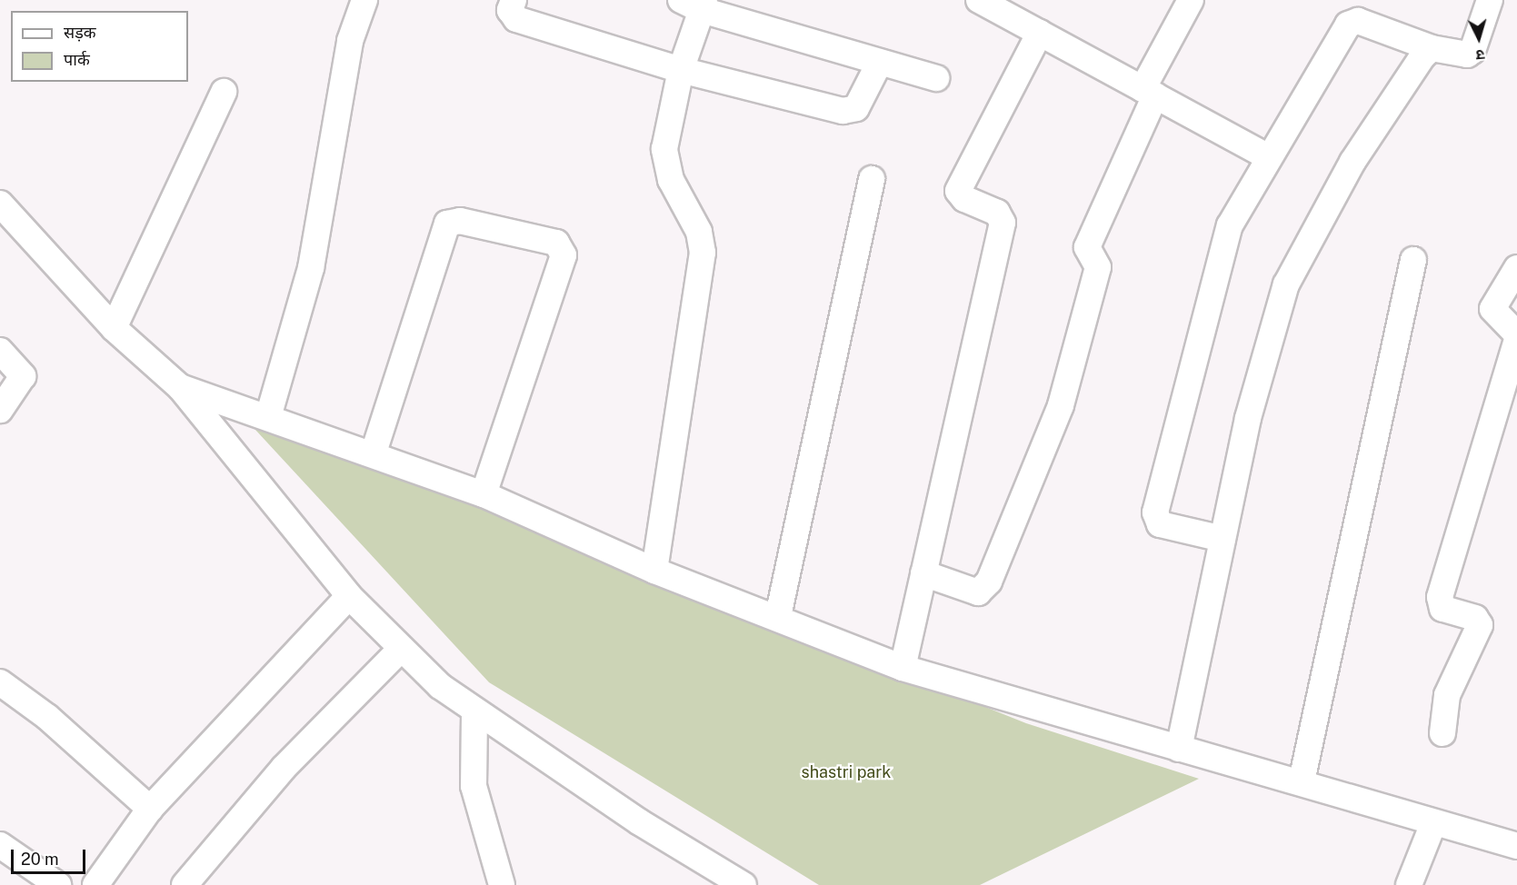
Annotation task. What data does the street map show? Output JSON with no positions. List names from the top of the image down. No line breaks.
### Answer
{"parks":["shastri park"],"legend":["सड़क","पार्क"],"scale_bar":"20 m","north":"bottom"}
